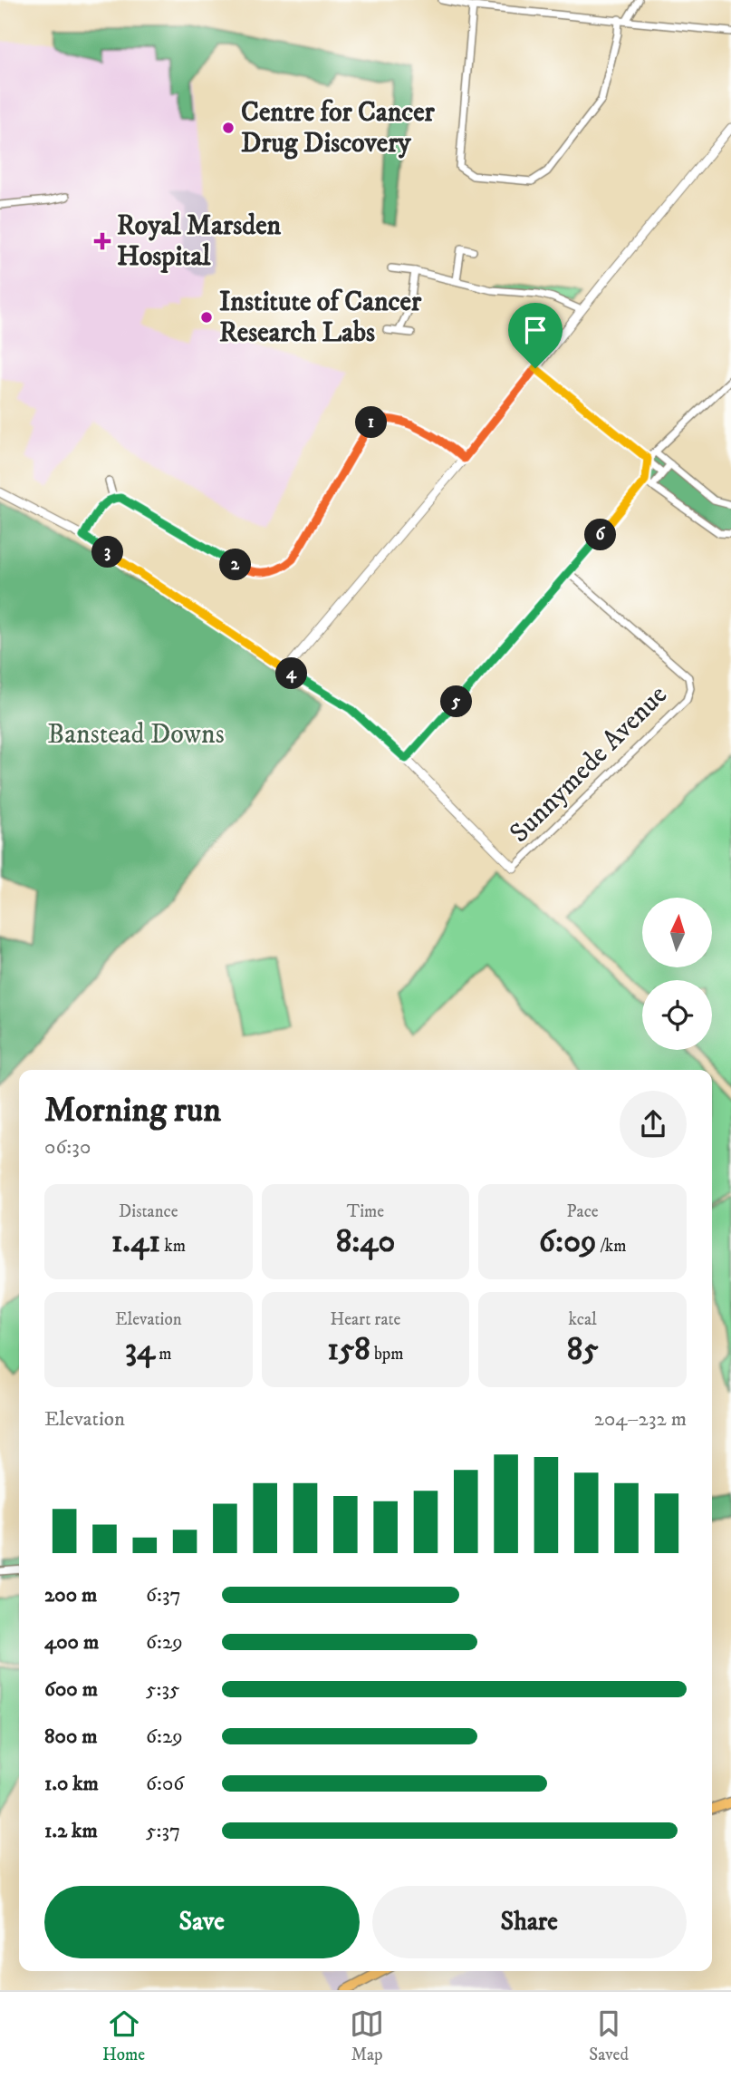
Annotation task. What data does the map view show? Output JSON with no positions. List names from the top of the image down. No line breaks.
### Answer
{"streets":{"street":["Sunnymede Avenue"]},"parks":["Banstead Downs"],"places":{"other":["Centre for Cancer Drug Discovery","Institute of Cancer Research Labs"],"health":["Royal Marsden Hospital"]},"north":"top","page":{"pins":["1","6","3","2","4","5"],"heading":["Morning run","06:30"],"stats":[["Distance","1.41 km"],["Time","8:40"],["Pace","6:09 /km"],["Elevation","34 m"],["Heart rate","158 bpm"],["kcal","85"]],"chart":["Elevation","204–232 m"],"list":[{"name":"200 m","note":"6:37"},{"name":"400 m","note":"6:29"},{"name":"600 m","note":"5:35"},{"name":"800 m","note":"6:29"},{"name":"1.0 km","note":"6:06"},{"name":"1.2 km","note":"5:37"}],"buttons":["Save","Share"],"tabs":["Home","Map","Saved"]}}
